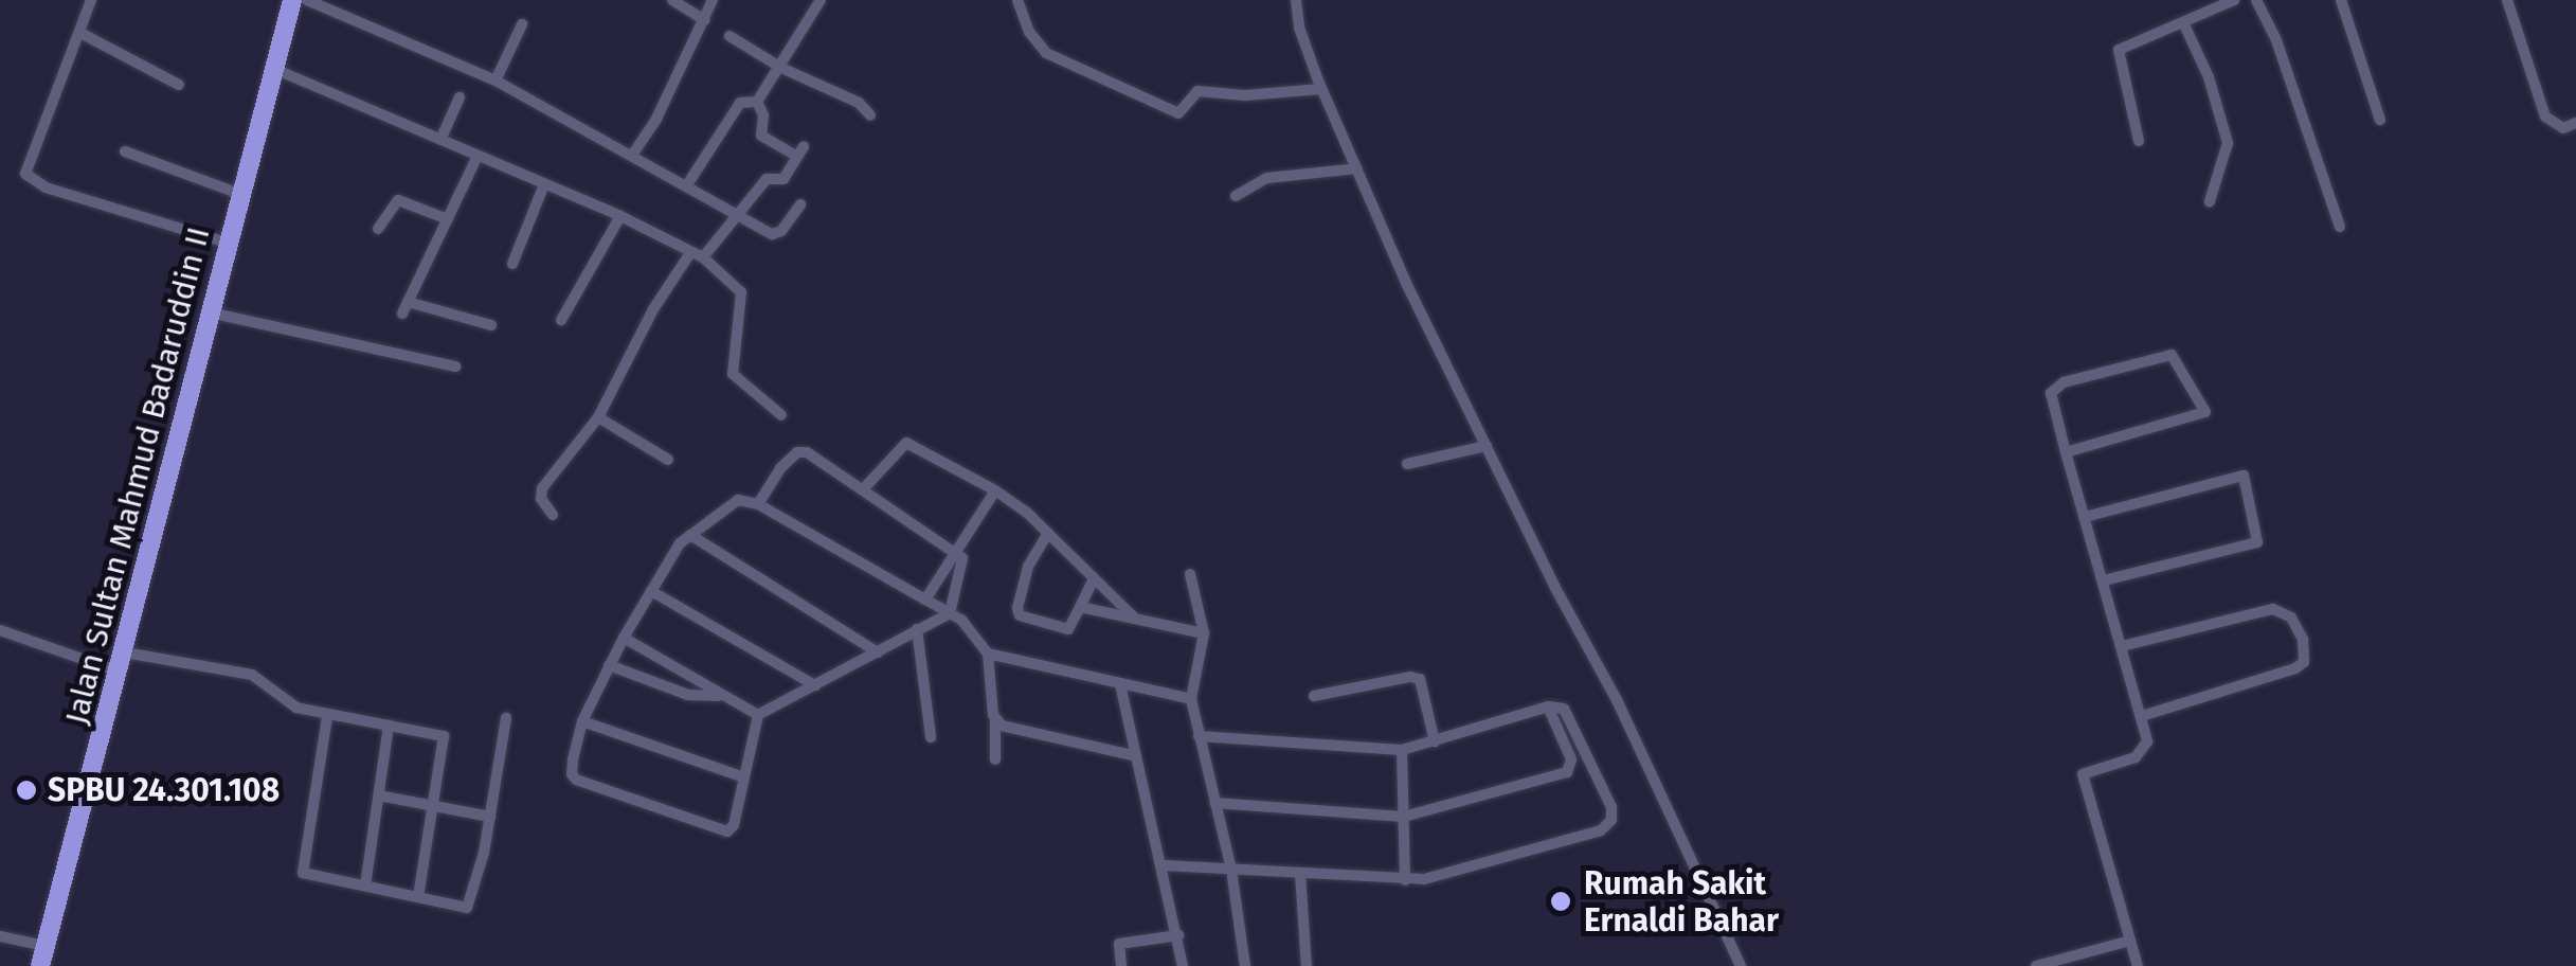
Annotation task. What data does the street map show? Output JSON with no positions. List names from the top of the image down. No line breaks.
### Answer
{"streets":{"highway":["Jalan Sultan Mahmud Badaruddin II"]},"places":["SPBU 24.301.108","Rumah Sakit Ernaldi Bahar"]}
